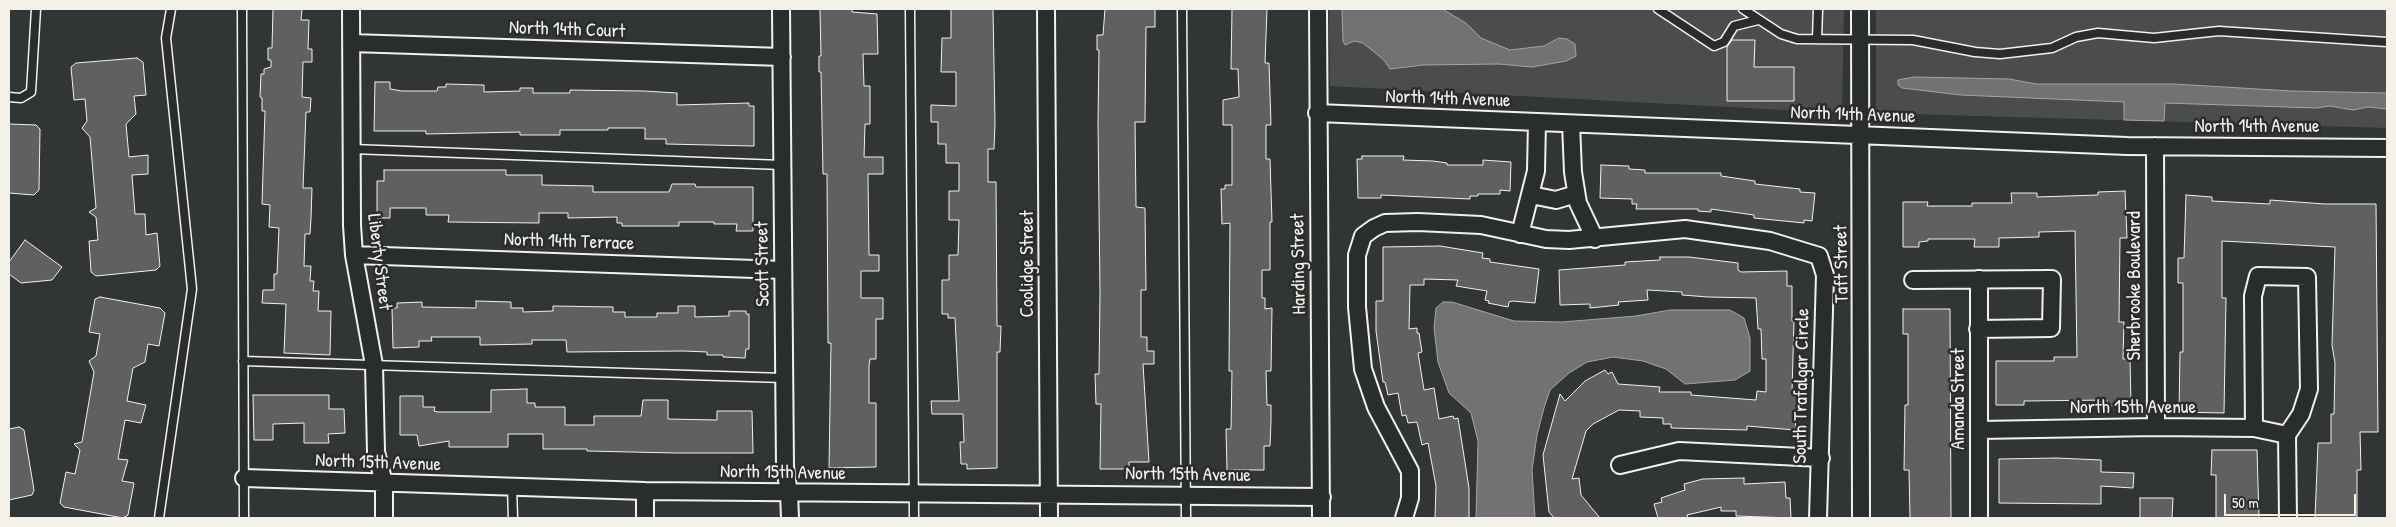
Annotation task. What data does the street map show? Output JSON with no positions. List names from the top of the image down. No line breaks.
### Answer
{"streets":{"street":["North 14th Court","North 14th Avenue","North 14th Terrace","Liberty Street","Scott Street","Coolidge Street","Harding Street","Taft Street","Sherbrooke Boulevard","South Trafalgar Circle","Amanda Street","North 15th Avenue"]},"crossings":[["North 14th Court","Liberty Street"],["North 14th Court","Scott Street"],["North 14th Avenue","Harding Street"],["North 14th Avenue","Taft Street"],["North 14th Avenue","Sherbrooke Boulevard"],["North 14th Terrace","Liberty Street"],["North 14th Terrace","Scott Street"],["Liberty Street","North 15th Avenue"],["Scott Street","North 15th Avenue"],["Coolidge Street","North 15th Avenue"],["Harding Street","North 15th Avenue"],["Sherbrooke Boulevard","North 15th Avenue"],["Amanda Street","North 15th Avenue"]],"scale_bar":"50 m"}
